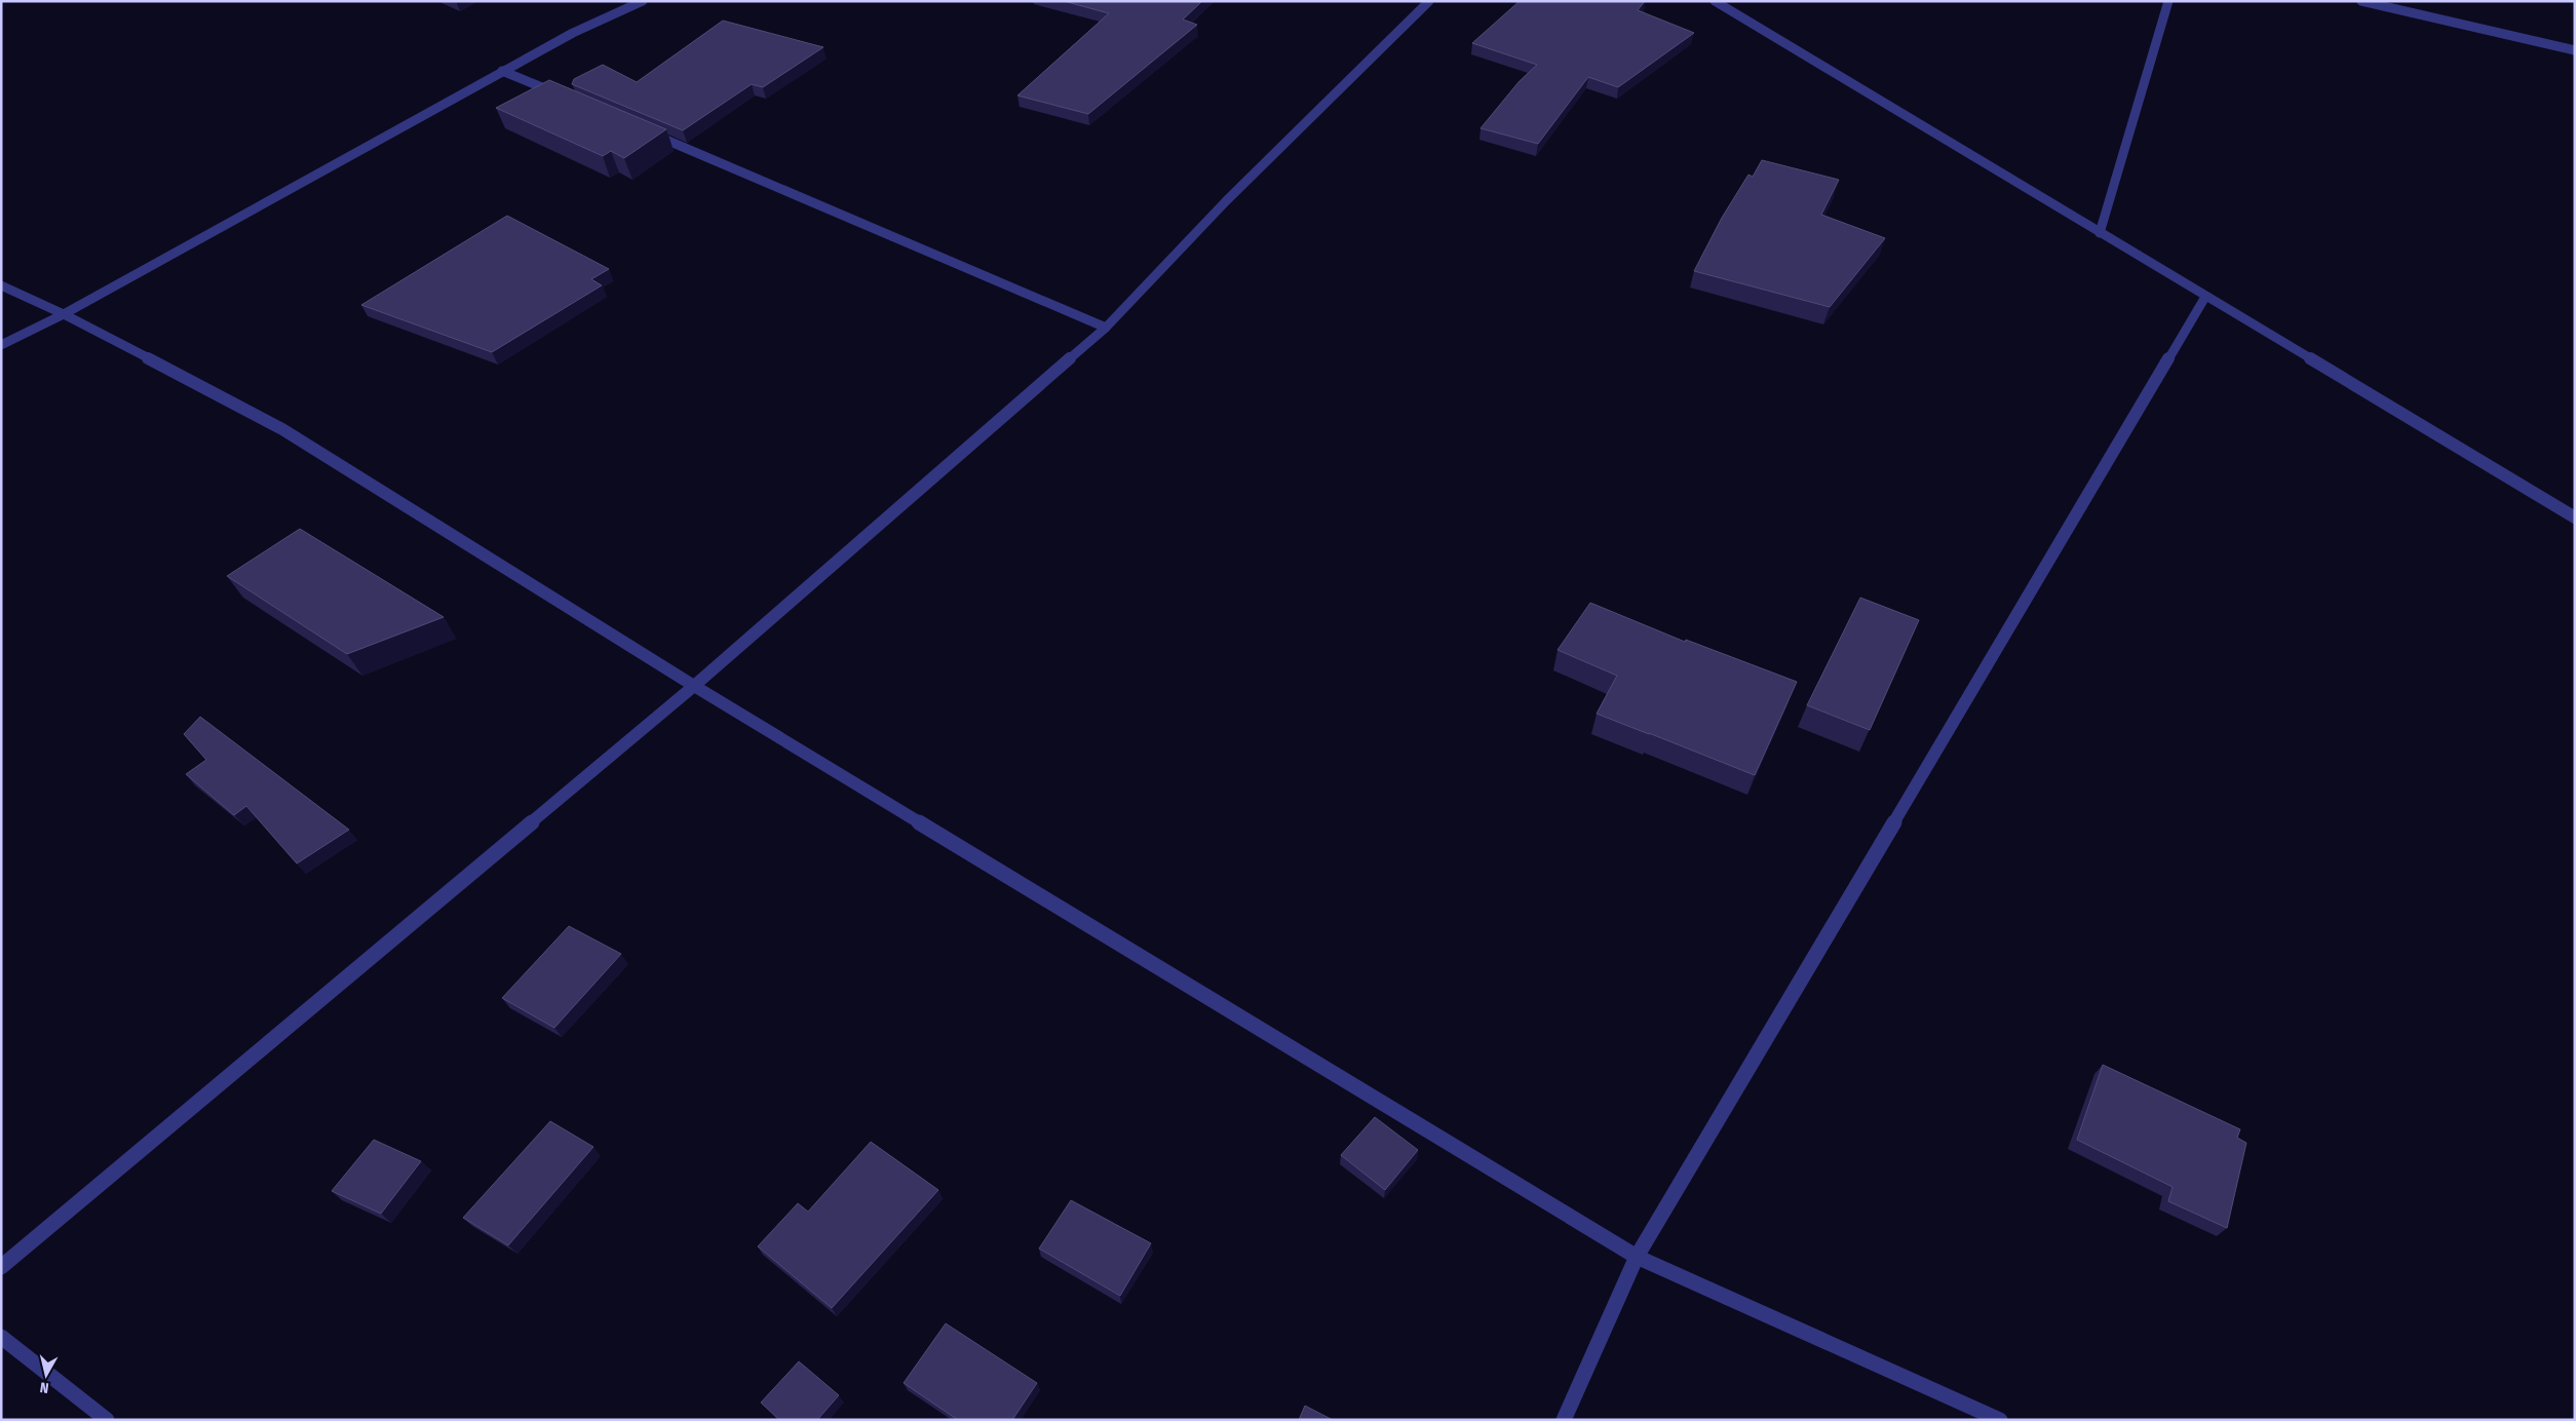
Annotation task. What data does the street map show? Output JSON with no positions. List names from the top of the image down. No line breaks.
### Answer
{"north":"bottom"}
